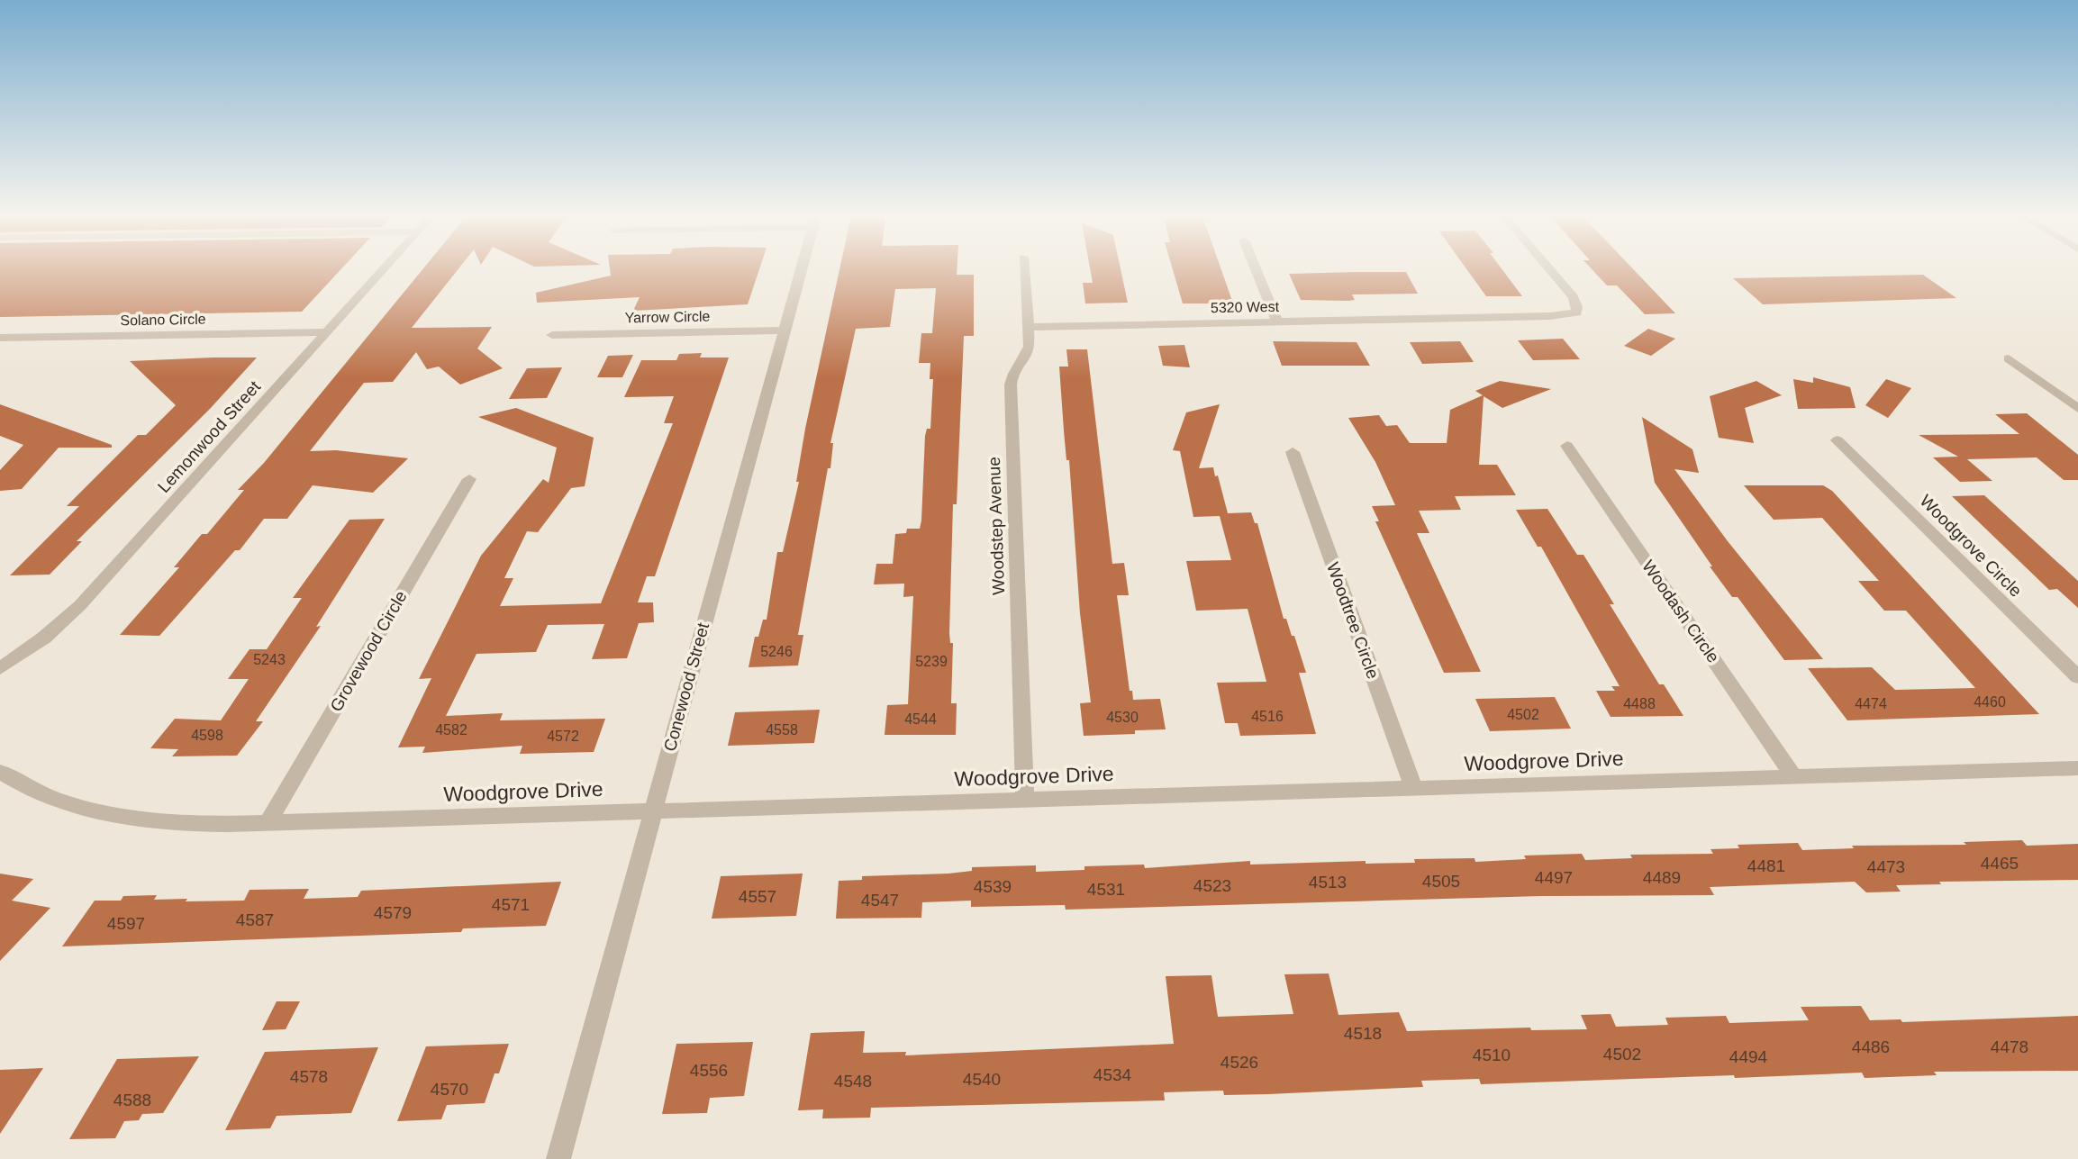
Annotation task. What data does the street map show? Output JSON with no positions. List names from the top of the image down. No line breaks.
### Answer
{"streets":{"street":["5320 West","Yarrow Circle","Solano Circle","Lemonwood Street","Woodstep Avenue","Woodgrove Circle","Woodash Circle","Woodtree Circle","Grovewood Circle","Conewood Street","Woodgrove Drive"]},"crossings":[["5320 West","Woodstep Avenue"],["Yarrow Circle","Conewood Street"],["Solano Circle","Lemonwood Street"],["Woodstep Avenue","Woodgrove Drive"],["Woodash Circle","Woodgrove Drive"],["Woodtree Circle","Woodgrove Drive"],["Grovewood Circle","Woodgrove Drive"],["Conewood Street","Woodgrove Drive"]],"house_numbers":["5246","5243","5239","4460","4488","4474","4502","4516","4530","4544","4582","4558","4598","4572","4465","4481","4473","4497","4489","4505","4513","4523","4539","4531","4557","4547","4571","4579","4587","4597","4518","4486","4478","4502","4510","4494","4526","4556","4534","4578","4540","4548","4570","4588"]}
